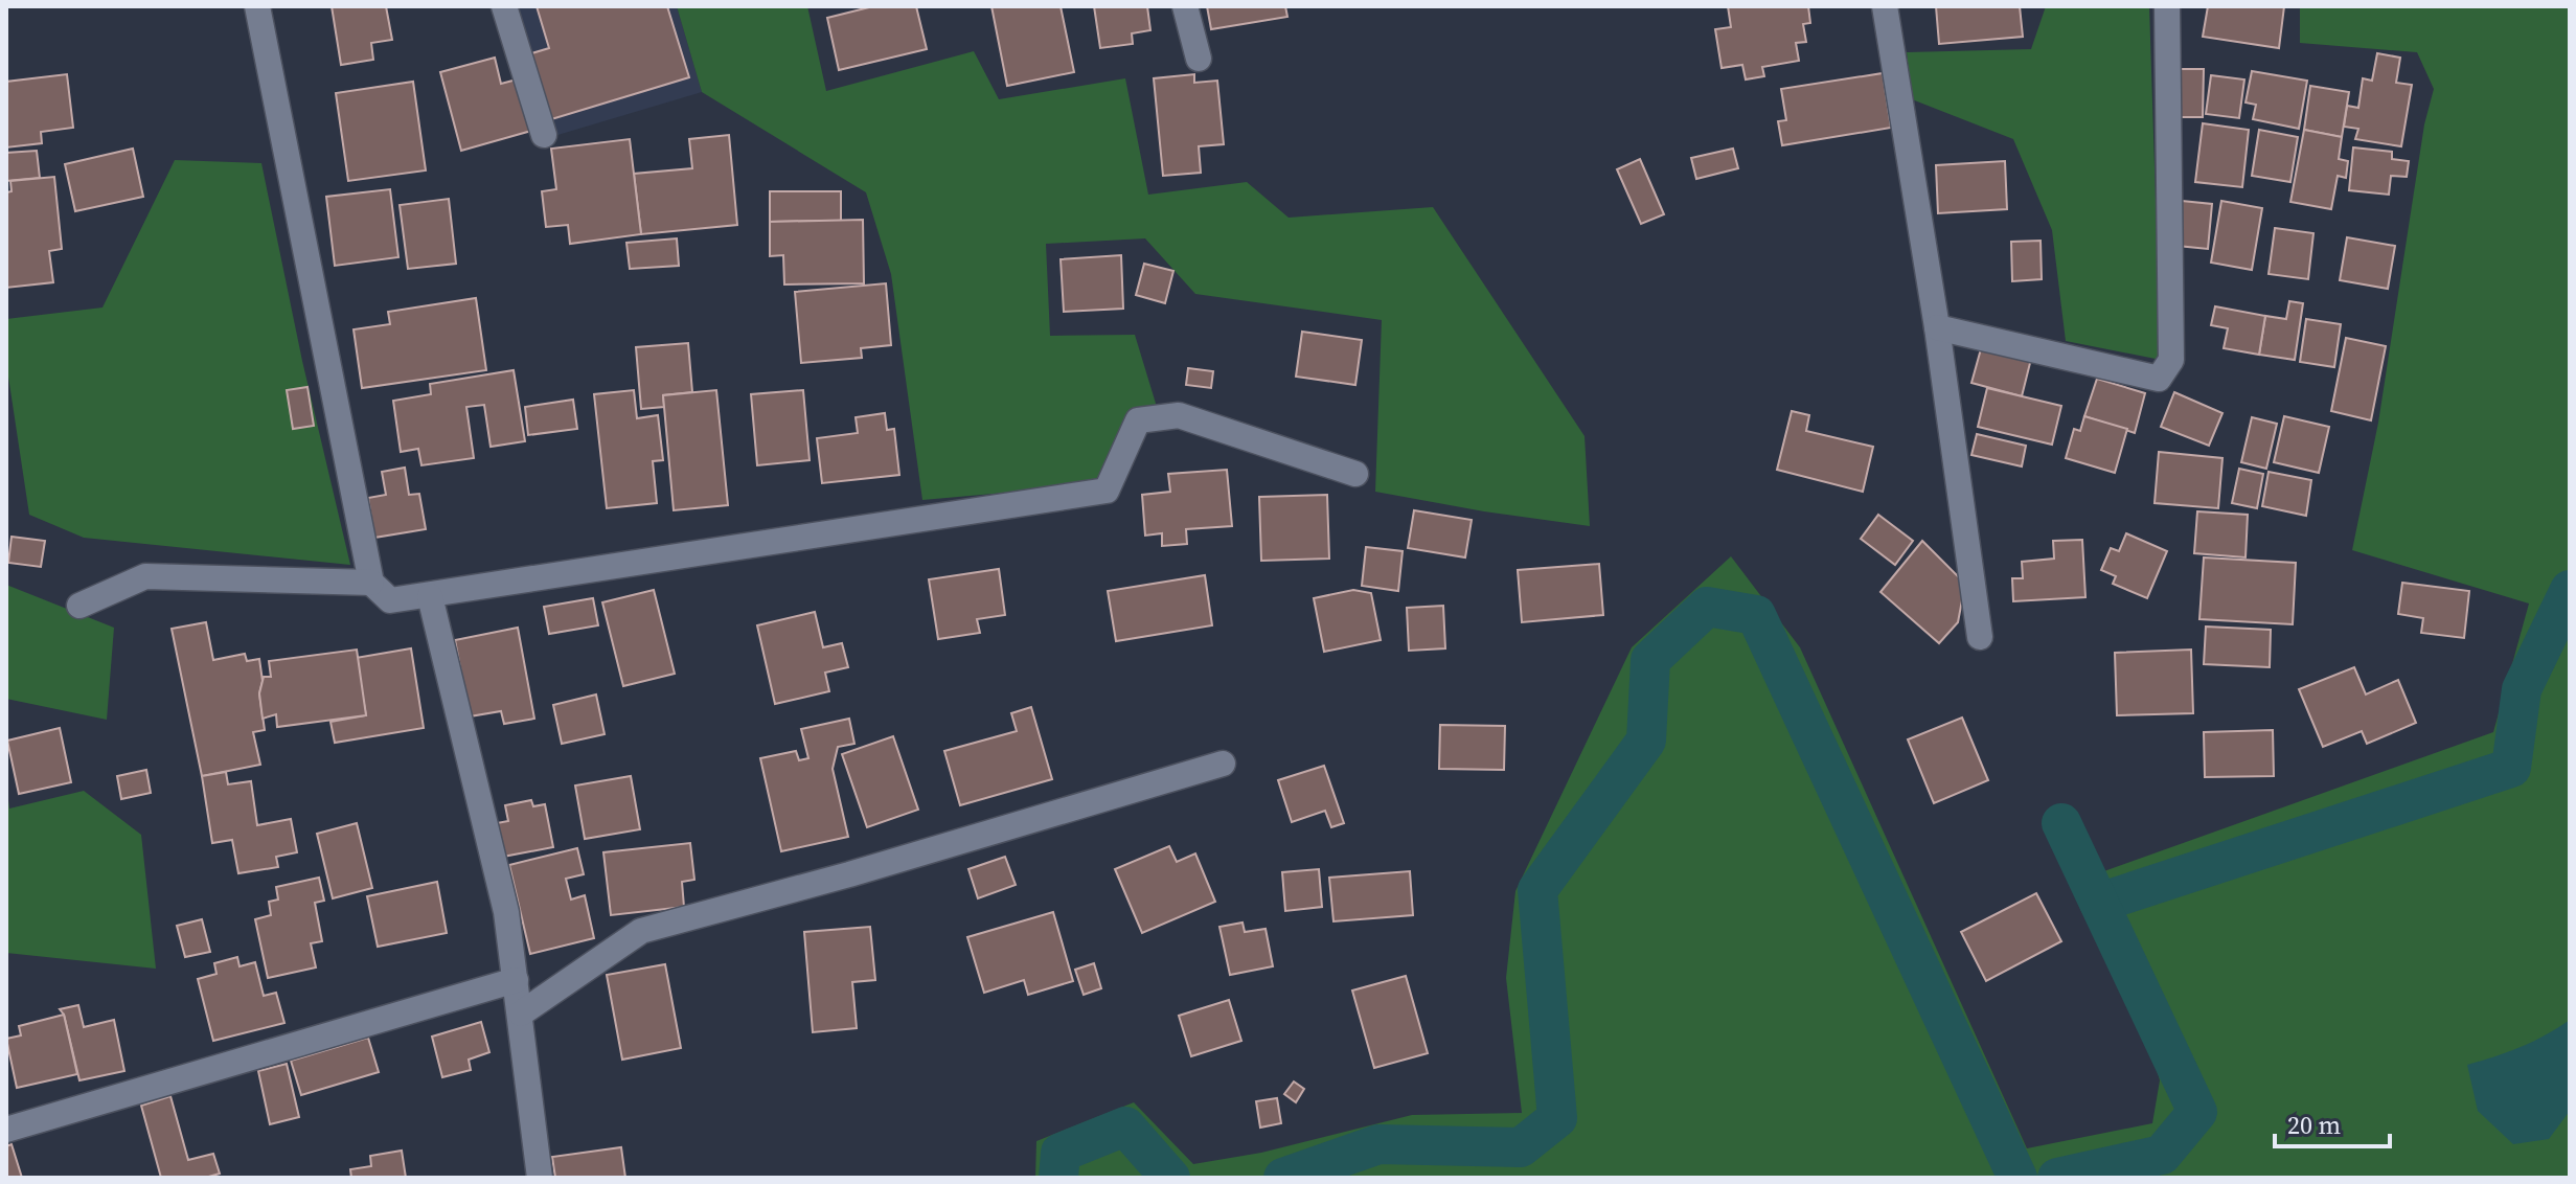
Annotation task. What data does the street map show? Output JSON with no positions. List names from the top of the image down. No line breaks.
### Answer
{"scale_bar":"20 m"}
